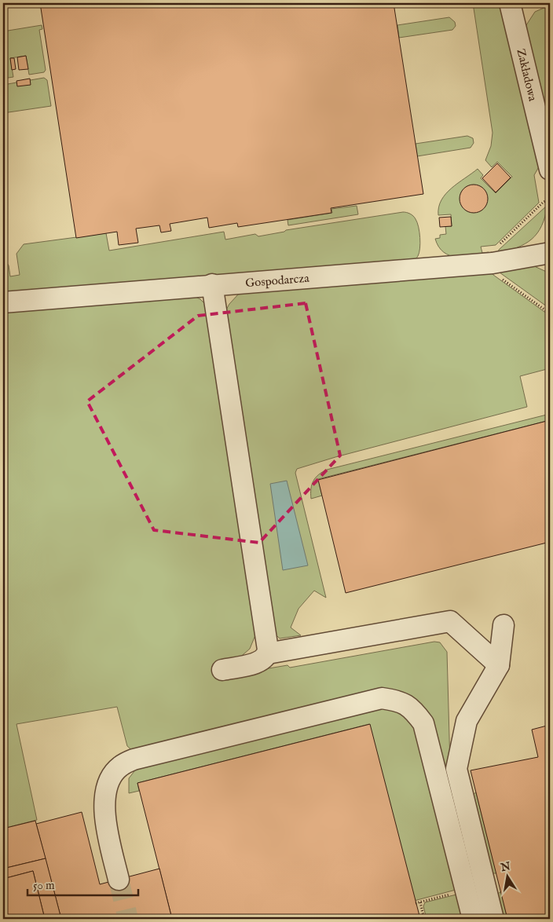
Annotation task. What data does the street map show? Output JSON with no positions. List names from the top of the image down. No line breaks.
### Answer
{"streets":{"street":["Zakładowa","Gospodarcza"]},"scale_bar":"50 m","north":"top"}
